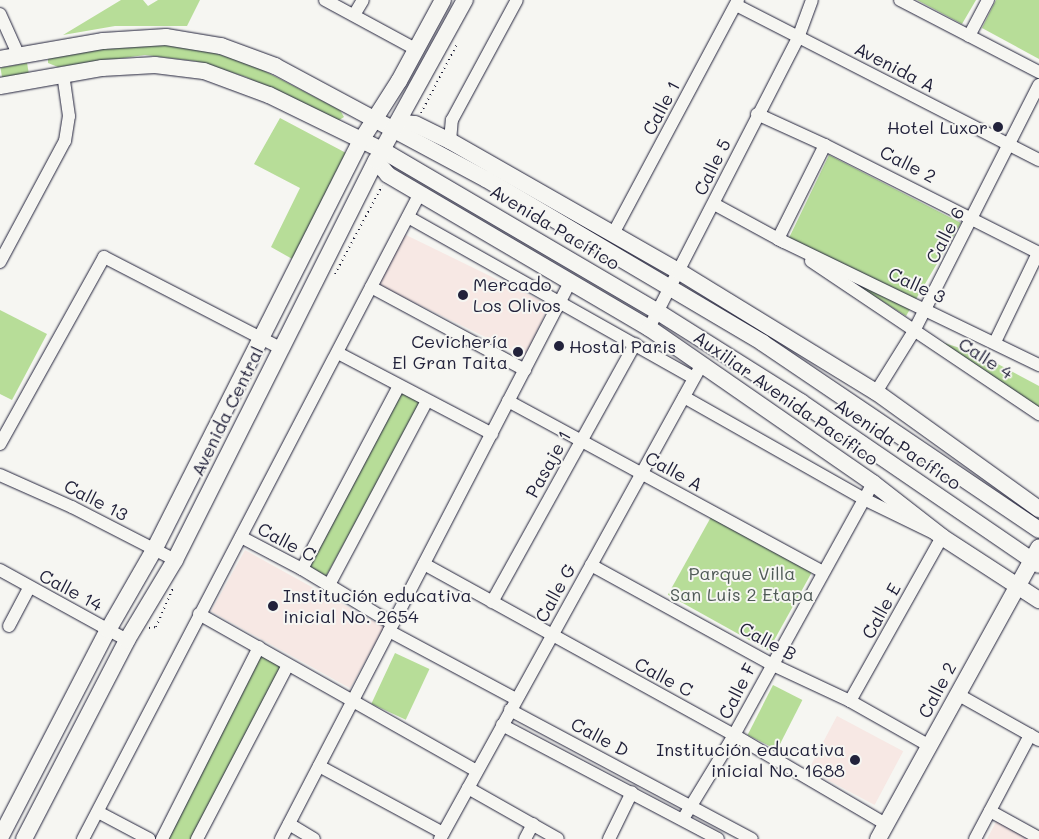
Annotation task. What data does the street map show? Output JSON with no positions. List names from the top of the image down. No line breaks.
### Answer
{"streets":{"main road":["Calle 2","Avenida Pacífico","Auxiliar Avenida Pacífico","Avenida Central"],"street":["Avenida A","Calle 1","Calle 5","Calle 6","Calle 3","Calle 4","Pasaje 1","Calle A","Calle 13","Calle C","Calle 14","Calle G","Calle E","Calle B","Calle F","Calle D"]},"crossings":[["Avenida A","Calle 1"],["Avenida A","Calle 5"],["Avenida A","Calle 6"],["Calle 2","Calle 5"],["Calle 2","Avenida Pacífico"],["Calle 2","Calle 6"],["Calle 2","Auxiliar Avenida Pacífico"],["Calle 2","Calle C"],["Calle 2","Calle B"],["Calle 5","Avenida Pacífico"],["Calle 5","Calle 3"],["Avenida Pacífico","Auxiliar Avenida Pacífico"],["Avenida Pacífico","Avenida Central"],["Calle 6","Calle 3"],["Calle 6","Calle 4"],["Calle 3","Calle 4"],["Auxiliar Avenida Pacífico","Avenida Central"],["Auxiliar Avenida Pacífico","Calle G"],["Auxiliar Avenida Pacífico","Calle E"],["Auxiliar Avenida Pacífico","Calle F"],["Avenida Central","Calle 13"],["Avenida Central","Calle 14"],["Pasaje 1","Calle A"],["Pasaje 1","Calle C"],["Calle A","Calle G"],["Calle A","Calle F"],["Calle C","Calle G"],["Calle C","Calle F"],["Calle C","Calle D"],["Calle G","Calle B"],["Calle G","Calle D"],["Calle E","Calle B"],["Calle B","Calle F"],["Calle F","Calle D"]],"parks":["Parque Villa San Luis 2 Etapa"],"places":["Hotel Luxor","Mercado Los Olivos","Hostal Paris","Cevichería El Gran Taita","Institución educativa inicial No. 2654","Institución educativa inicial No. 1688"]}
